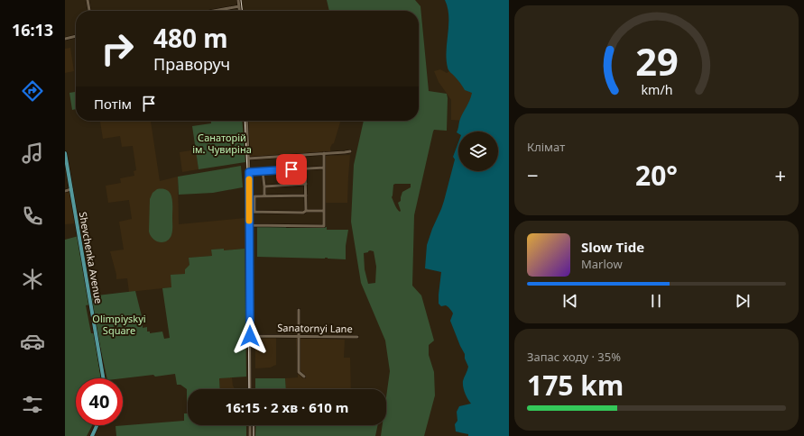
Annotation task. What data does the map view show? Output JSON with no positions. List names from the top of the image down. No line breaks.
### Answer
{"streets":{"main road":["Shevchenka Avenue"],"street":["Sanatornyi Lane"]},"parks":["Санаторій ім. Чувиріна","Olimpiyskyi Square"],"page":{"tabs":"16:13","turn":["480 m","Праворуч"],"then":"Потім","tile":["Клімат",["Запас ходу · 35%","175 km"]],"heat":["−","20°","+"],"song":["Slow Tide","Marlow"],"limit":"40","trip":"16:15 · 2 хв · 610 m","gauge":["29","km/h"]}}
